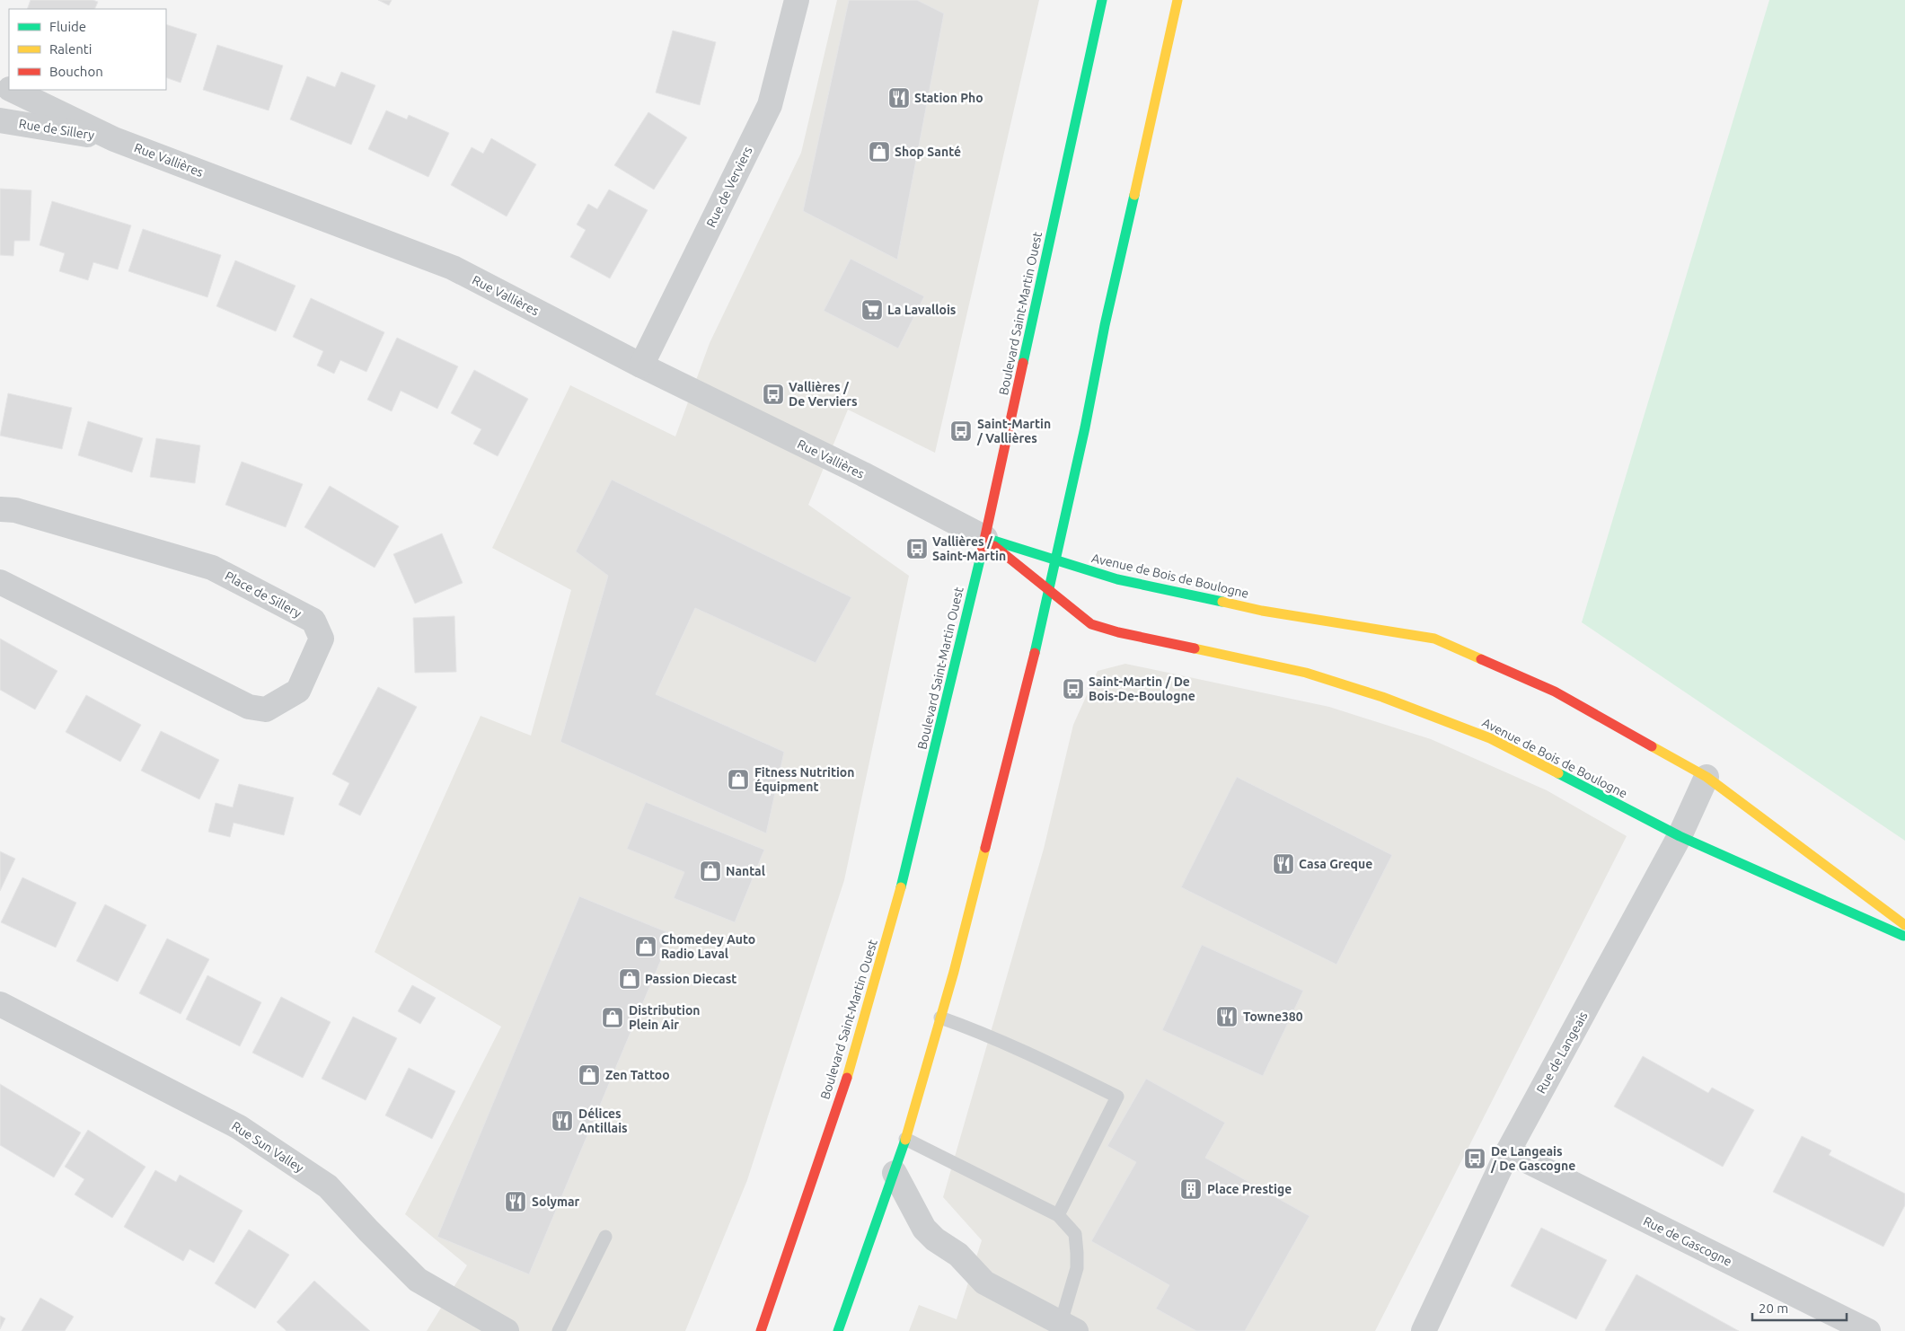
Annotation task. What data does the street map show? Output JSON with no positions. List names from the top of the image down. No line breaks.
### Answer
{"streets":{"main road":["Boulevard Saint-Martin Ouest","Avenue de Bois de Boulogne"],"street":["Rue de Sillery","Rue Vallières","Rue de Verviers","Place de Sillery","Rue de Langeais","Rue Sun Valley","Rue de Gascogne"]},"crossings":[["Rue de Sillery","Rue Vallières"],["Rue Vallières","Rue de Verviers"],["Rue Vallières","Boulevard Saint-Martin Ouest"],["Rue Vallières","Avenue de Bois de Boulogne"],["Boulevard Saint-Martin Ouest","Avenue de Bois de Boulogne"],["Avenue de Bois de Boulogne","Rue de Langeais"],["Rue de Langeais","Rue de Gascogne"]],"places":{"restaurant":["Station Pho","Casa Greque","Towne380","Délices Antillais","Solymar"],"shop":["Shop Santé","Fitness Nutrition Équipment","Nantal","Chomedey Auto Radio Laval","Passion Diecast","Distribution Plein Air","Zen Tattoo"],"supermarket":["La Lavallois"],"bus stop":["Vallières / De Verviers","Saint-Martin / Vallières","Vallières / Saint-Martin","Saint-Martin / De Bois-De-Boulogne","De Langeais / De Gascogne"],"building":["Place Prestige"]},"legend":["Fluide","Ralenti","Bouchon"],"scale_bar":"20 m"}
